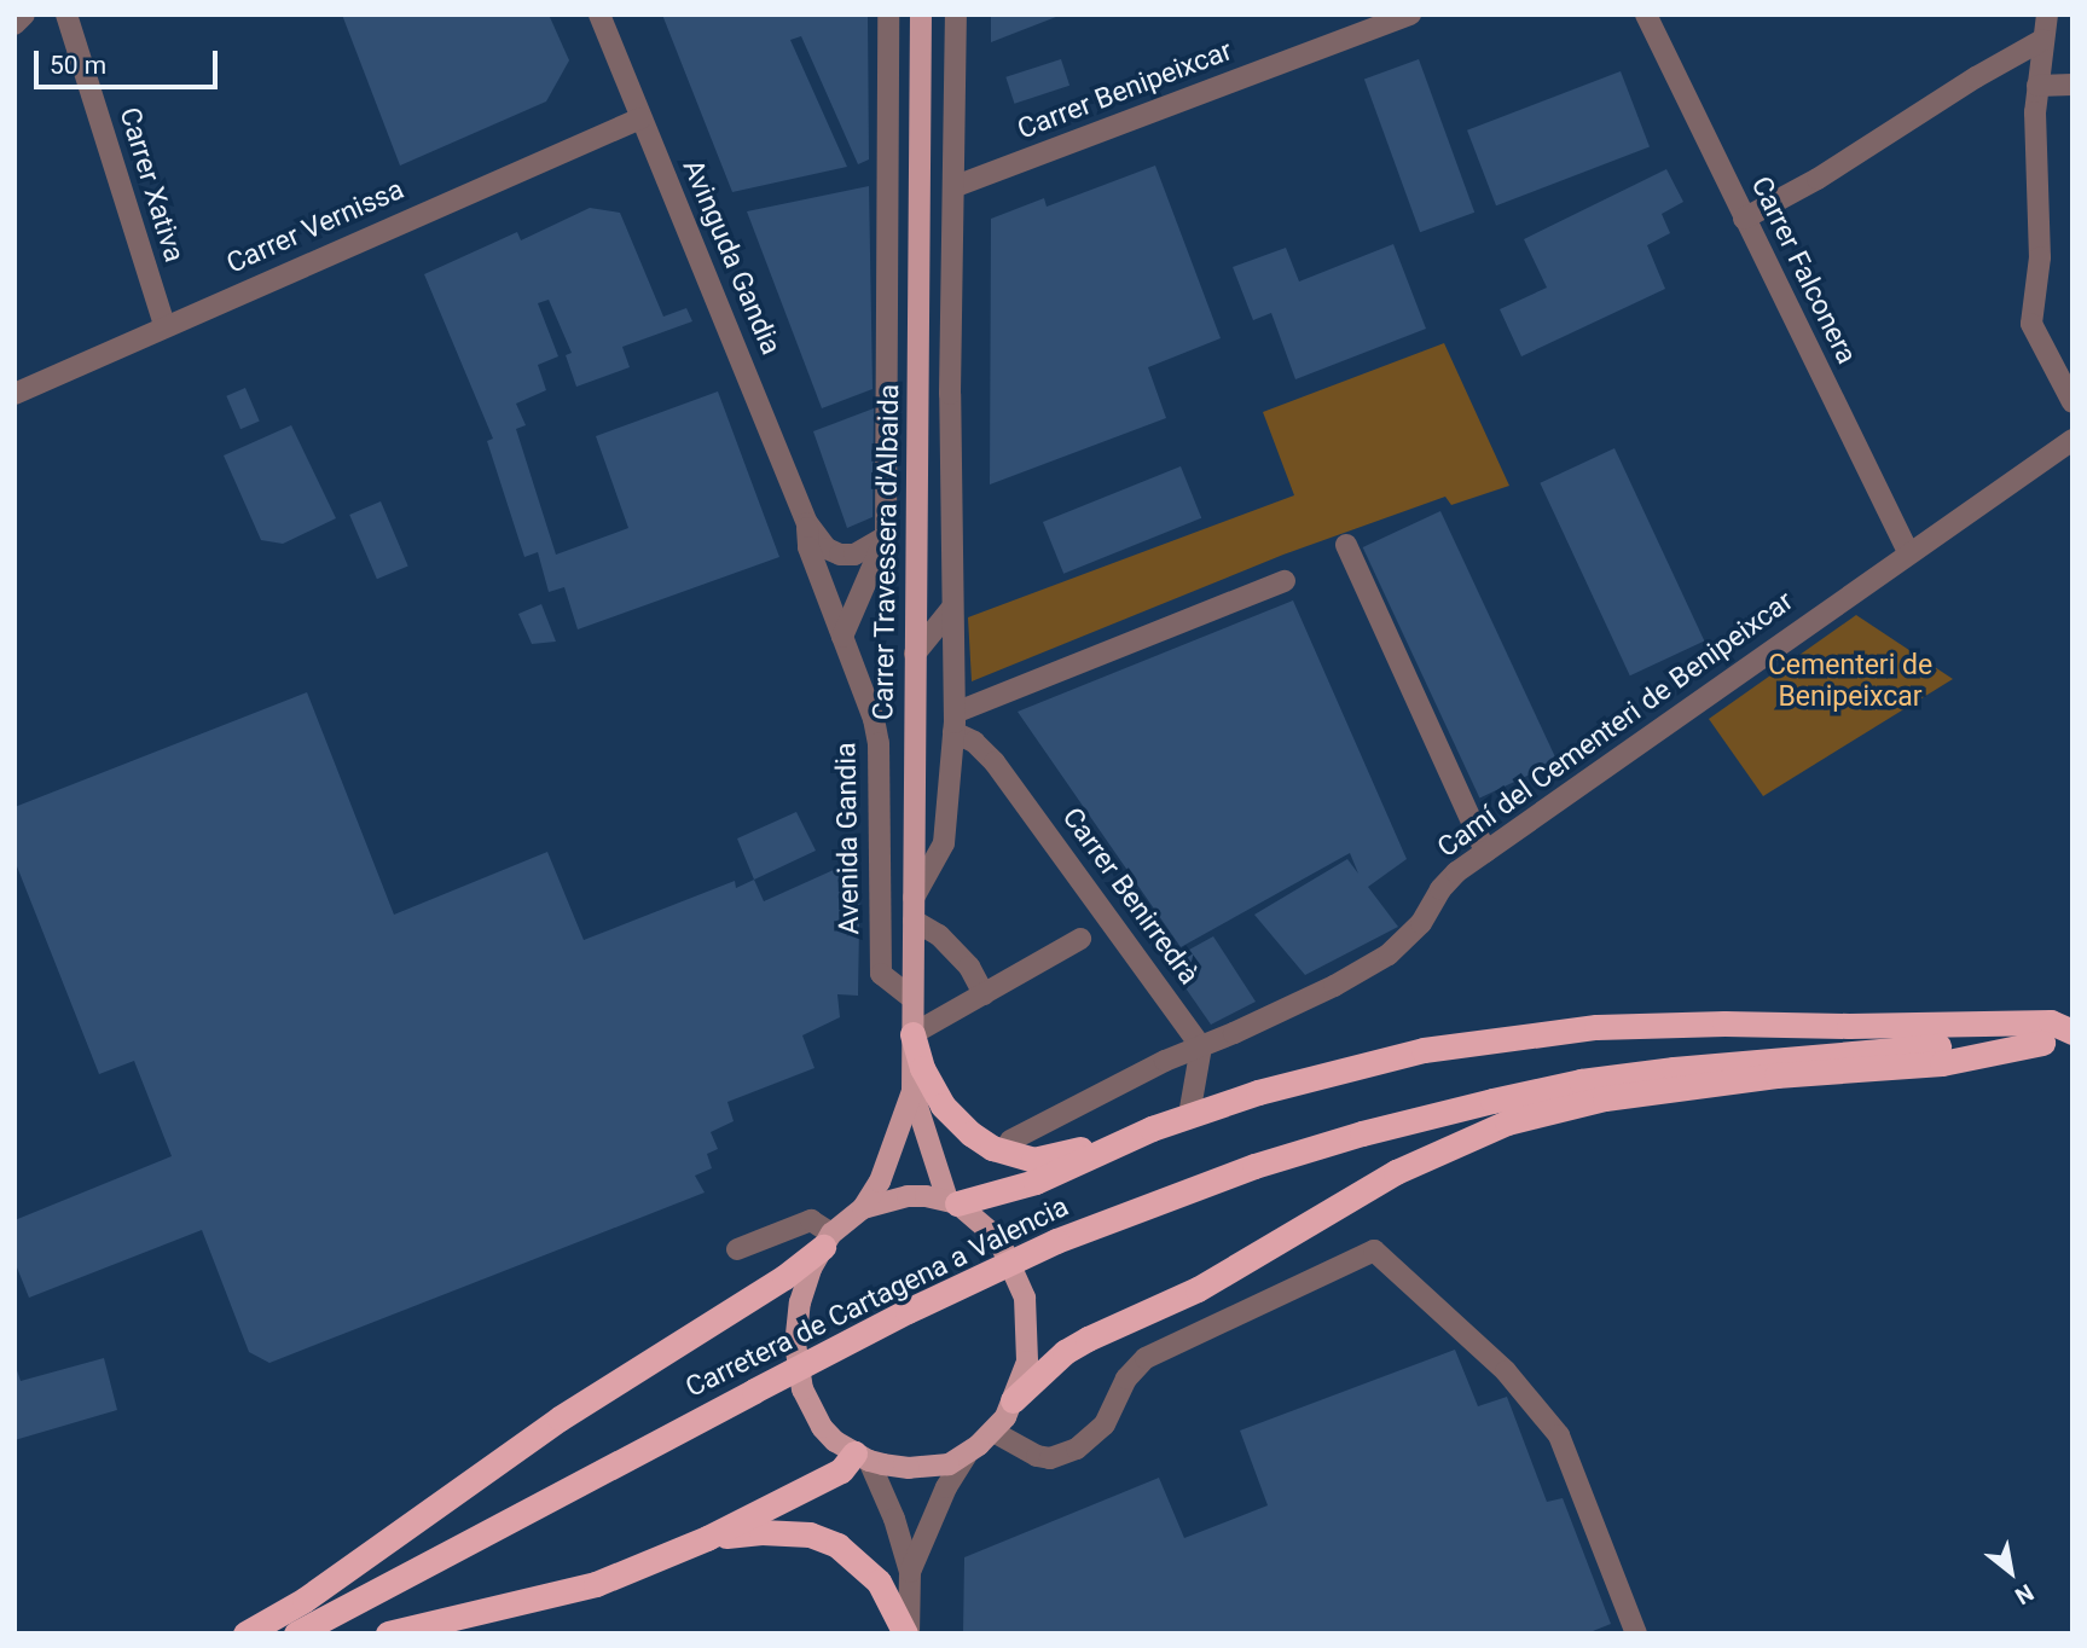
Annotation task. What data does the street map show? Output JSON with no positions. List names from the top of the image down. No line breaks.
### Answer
{"streets":{"highway":["Carretera de Cartagena a Valencia"],"main road":["Carrer Travessera d'Albaida"],"street":["Carrer Benipeixcar","Carrer Xativa","Carrer Vernissa","Avinguda Gandia","Carrer Falconera","Camí del Cementeri de Benipeixcar","Avenida Gandia","Carrer Benirredrà"]},"crossings":[["Carrer Xativa","Carrer Vernissa"],["Carrer Vernissa","Avinguda Gandia"],["Avinguda Gandia","Avenida Gandia"],["Carrer Falconera","Camí del Cementeri de Benipeixcar"],["Carrer Travessera d'Albaida","Avenida Gandia"],["Camí del Cementeri de Benipeixcar","Carrer Benirredrà"]],"parks":["Cementeri de Benipeixcar"],"scale_bar":"50 m","north":"bottom right"}
